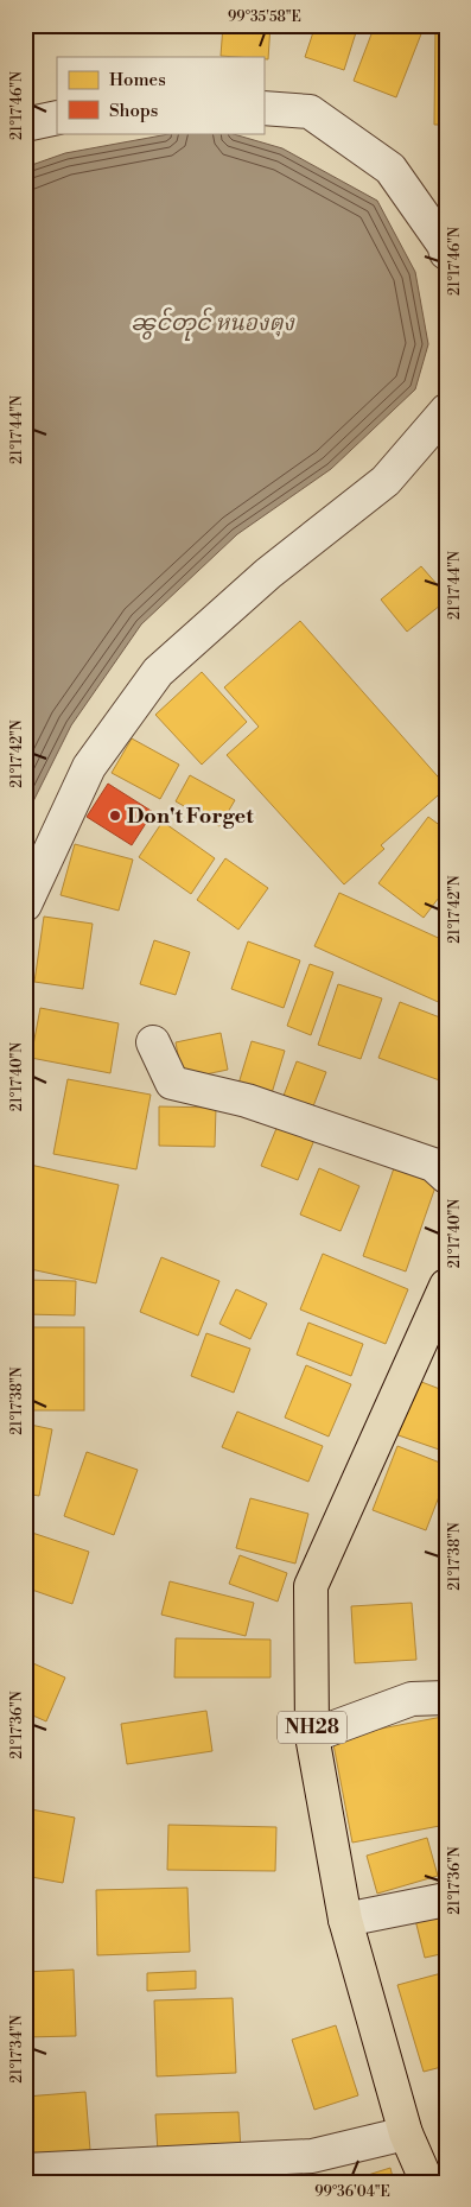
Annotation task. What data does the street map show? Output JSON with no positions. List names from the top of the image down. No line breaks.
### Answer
{"streets":{"highway":["NH28"]},"water":["ၼွင်တုင် หนองตุง"],"places":["Don't Forget"],"legend":["Homes","Shops"],"coordinates":["99°35'58\"E","21°17'46\"N","21°17'44\"N","21°17'42\"N","21°17'40\"N","21°17'38\"N","21°17'36\"N","21°17'34\"N","99°36'04\"E"]}
